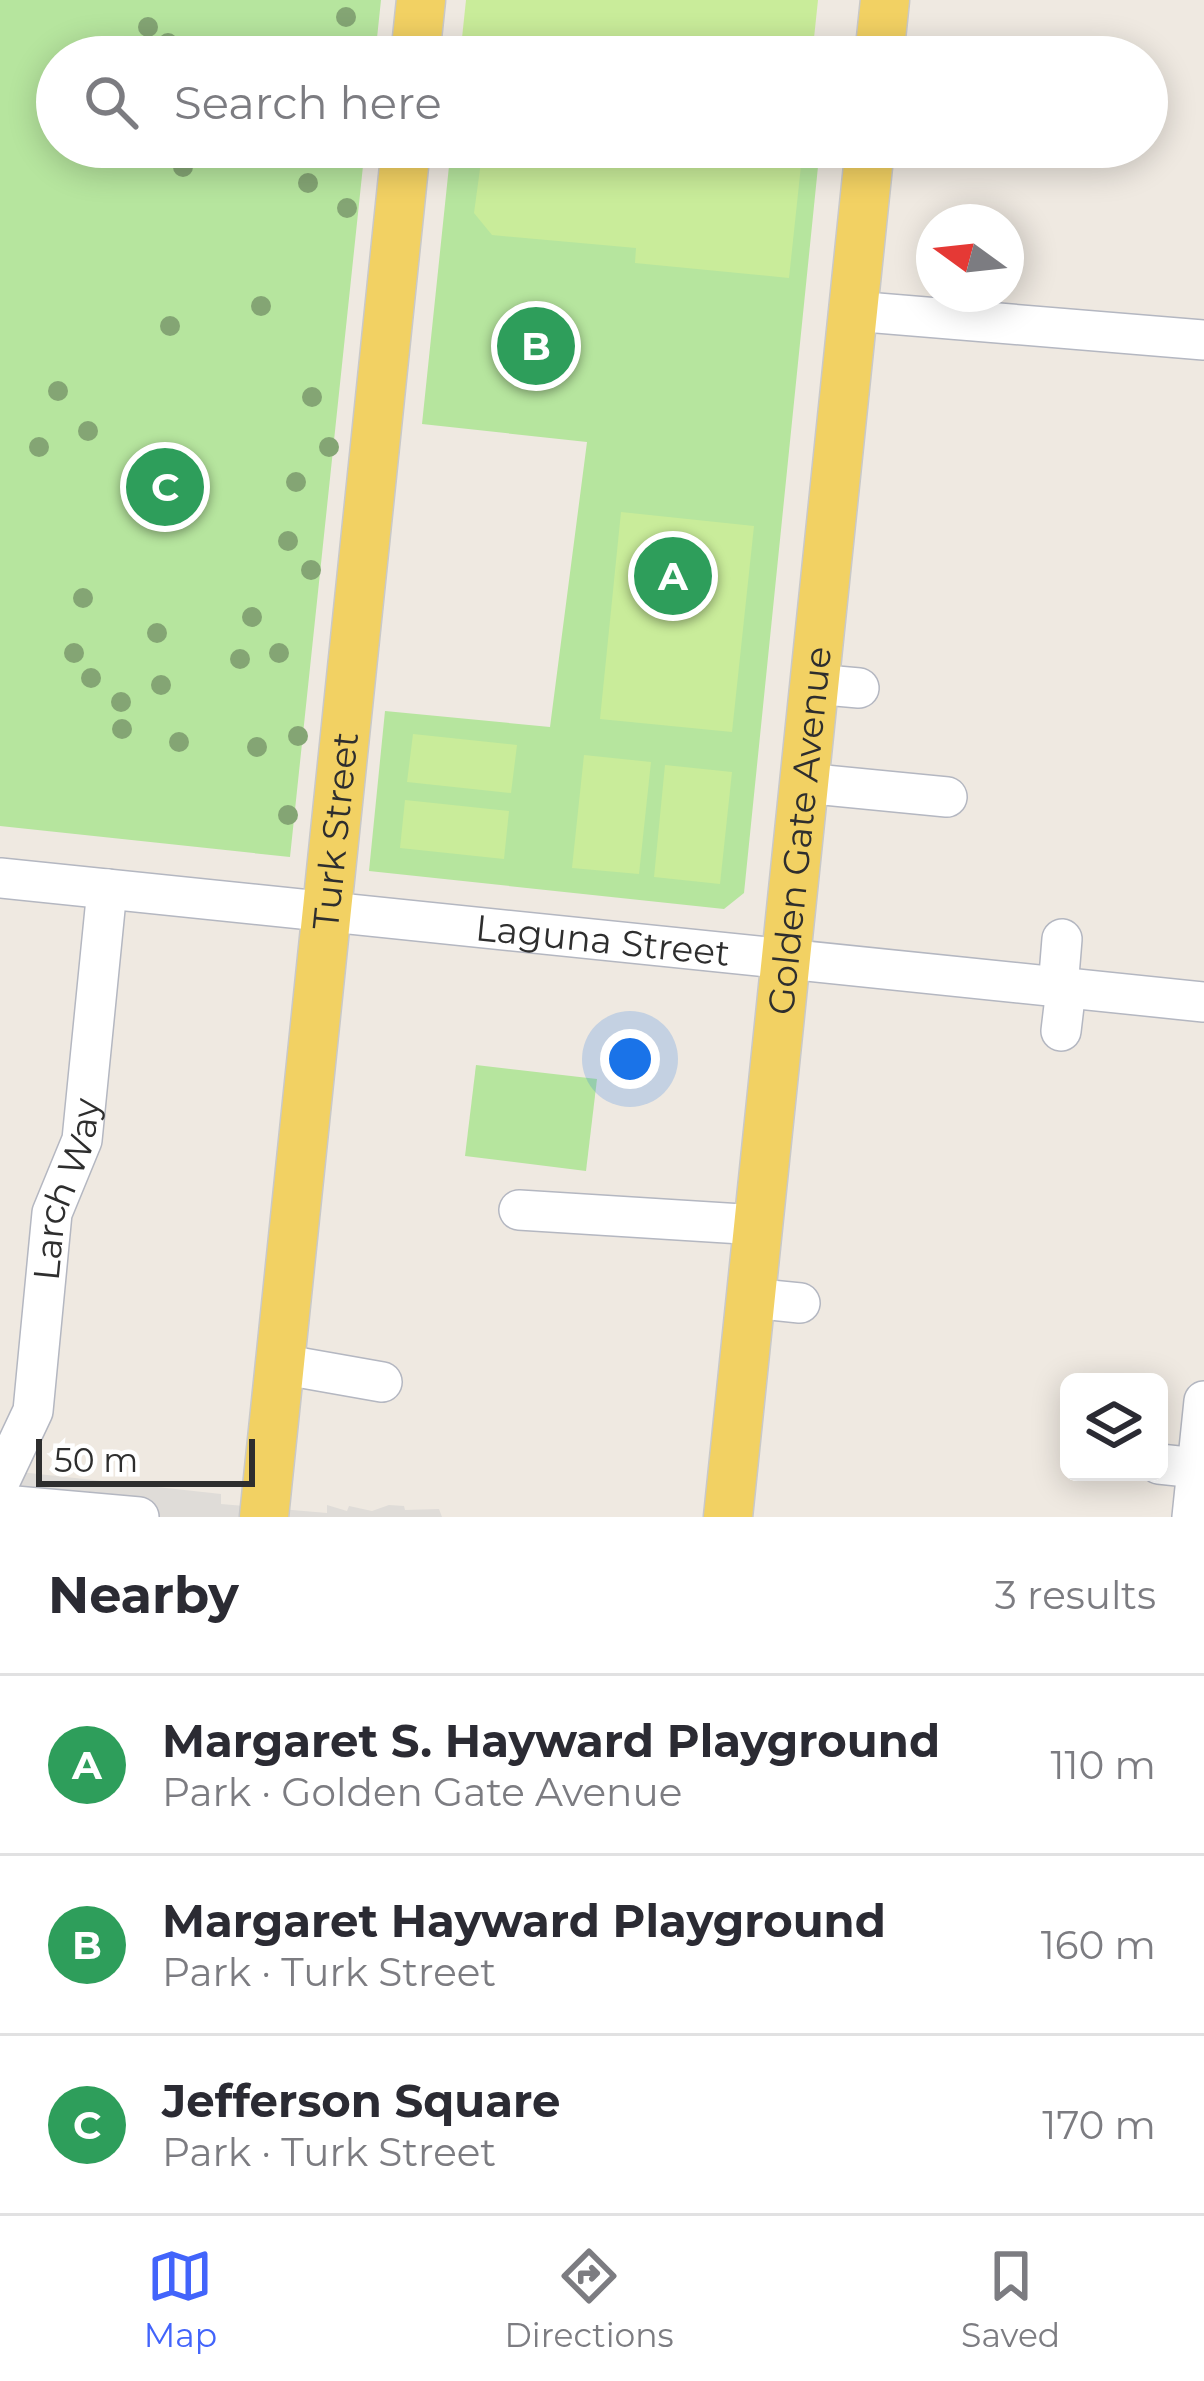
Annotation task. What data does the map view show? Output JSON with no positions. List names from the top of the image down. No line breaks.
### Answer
{"streets":{"main road":["Turk Street","Golden Gate Avenue"],"street":["Laguna Street","Larch Way"]},"crossings":[["Turk Street","Laguna Street"],["Golden Gate Avenue","Laguna Street"],["Laguna Street","Larch Way"]],"scale_bar":"50 m","north":"left","page":{"search":"Search here","pins":["B","C","A"],"scale":"50 m","heading":["Nearby","3 results"],"list":[{"mark":"A","name":"Margaret S. Hayward Playground","note":"Park · Golden Gate Avenue","value":"110 m"},{"mark":"B","name":"Margaret Hayward Playground","note":"Park · Turk Street","value":"160 m"},{"mark":"C","name":"Jefferson Square","note":"Park · Turk Street","value":"170 m"}],"nav":["Map","Directions","Saved"]}}
